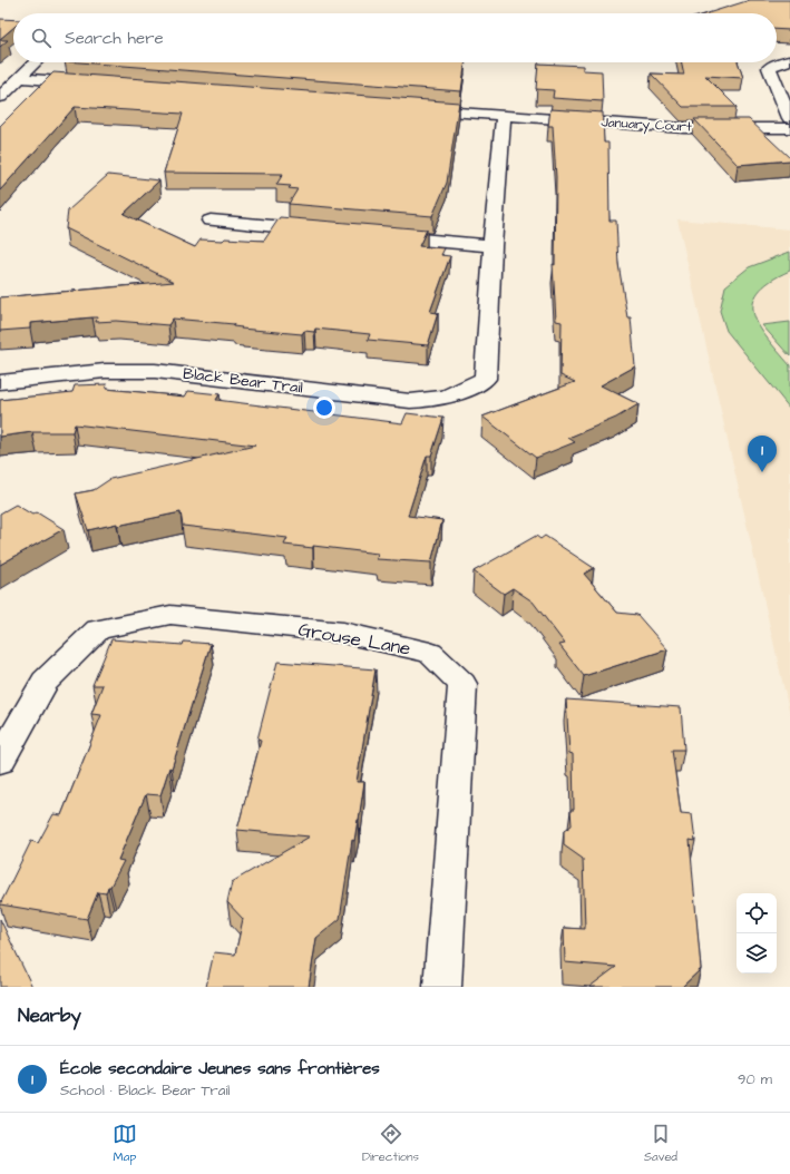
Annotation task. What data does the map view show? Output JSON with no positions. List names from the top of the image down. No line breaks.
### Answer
{"streets":{"street":["January Court","Black Bear Trail","Grouse Lane"]},"crossings":[["January Court","Black Bear Trail"]],"page":{"search":"Search here","pins":"1","heading":"Nearby","list":[{"mark":"1","name":"École secondaire Jeunes sans frontières","note":"School · Black Bear Trail","value":"90 m"}],"nav":["Map","Directions","Saved"]}}
